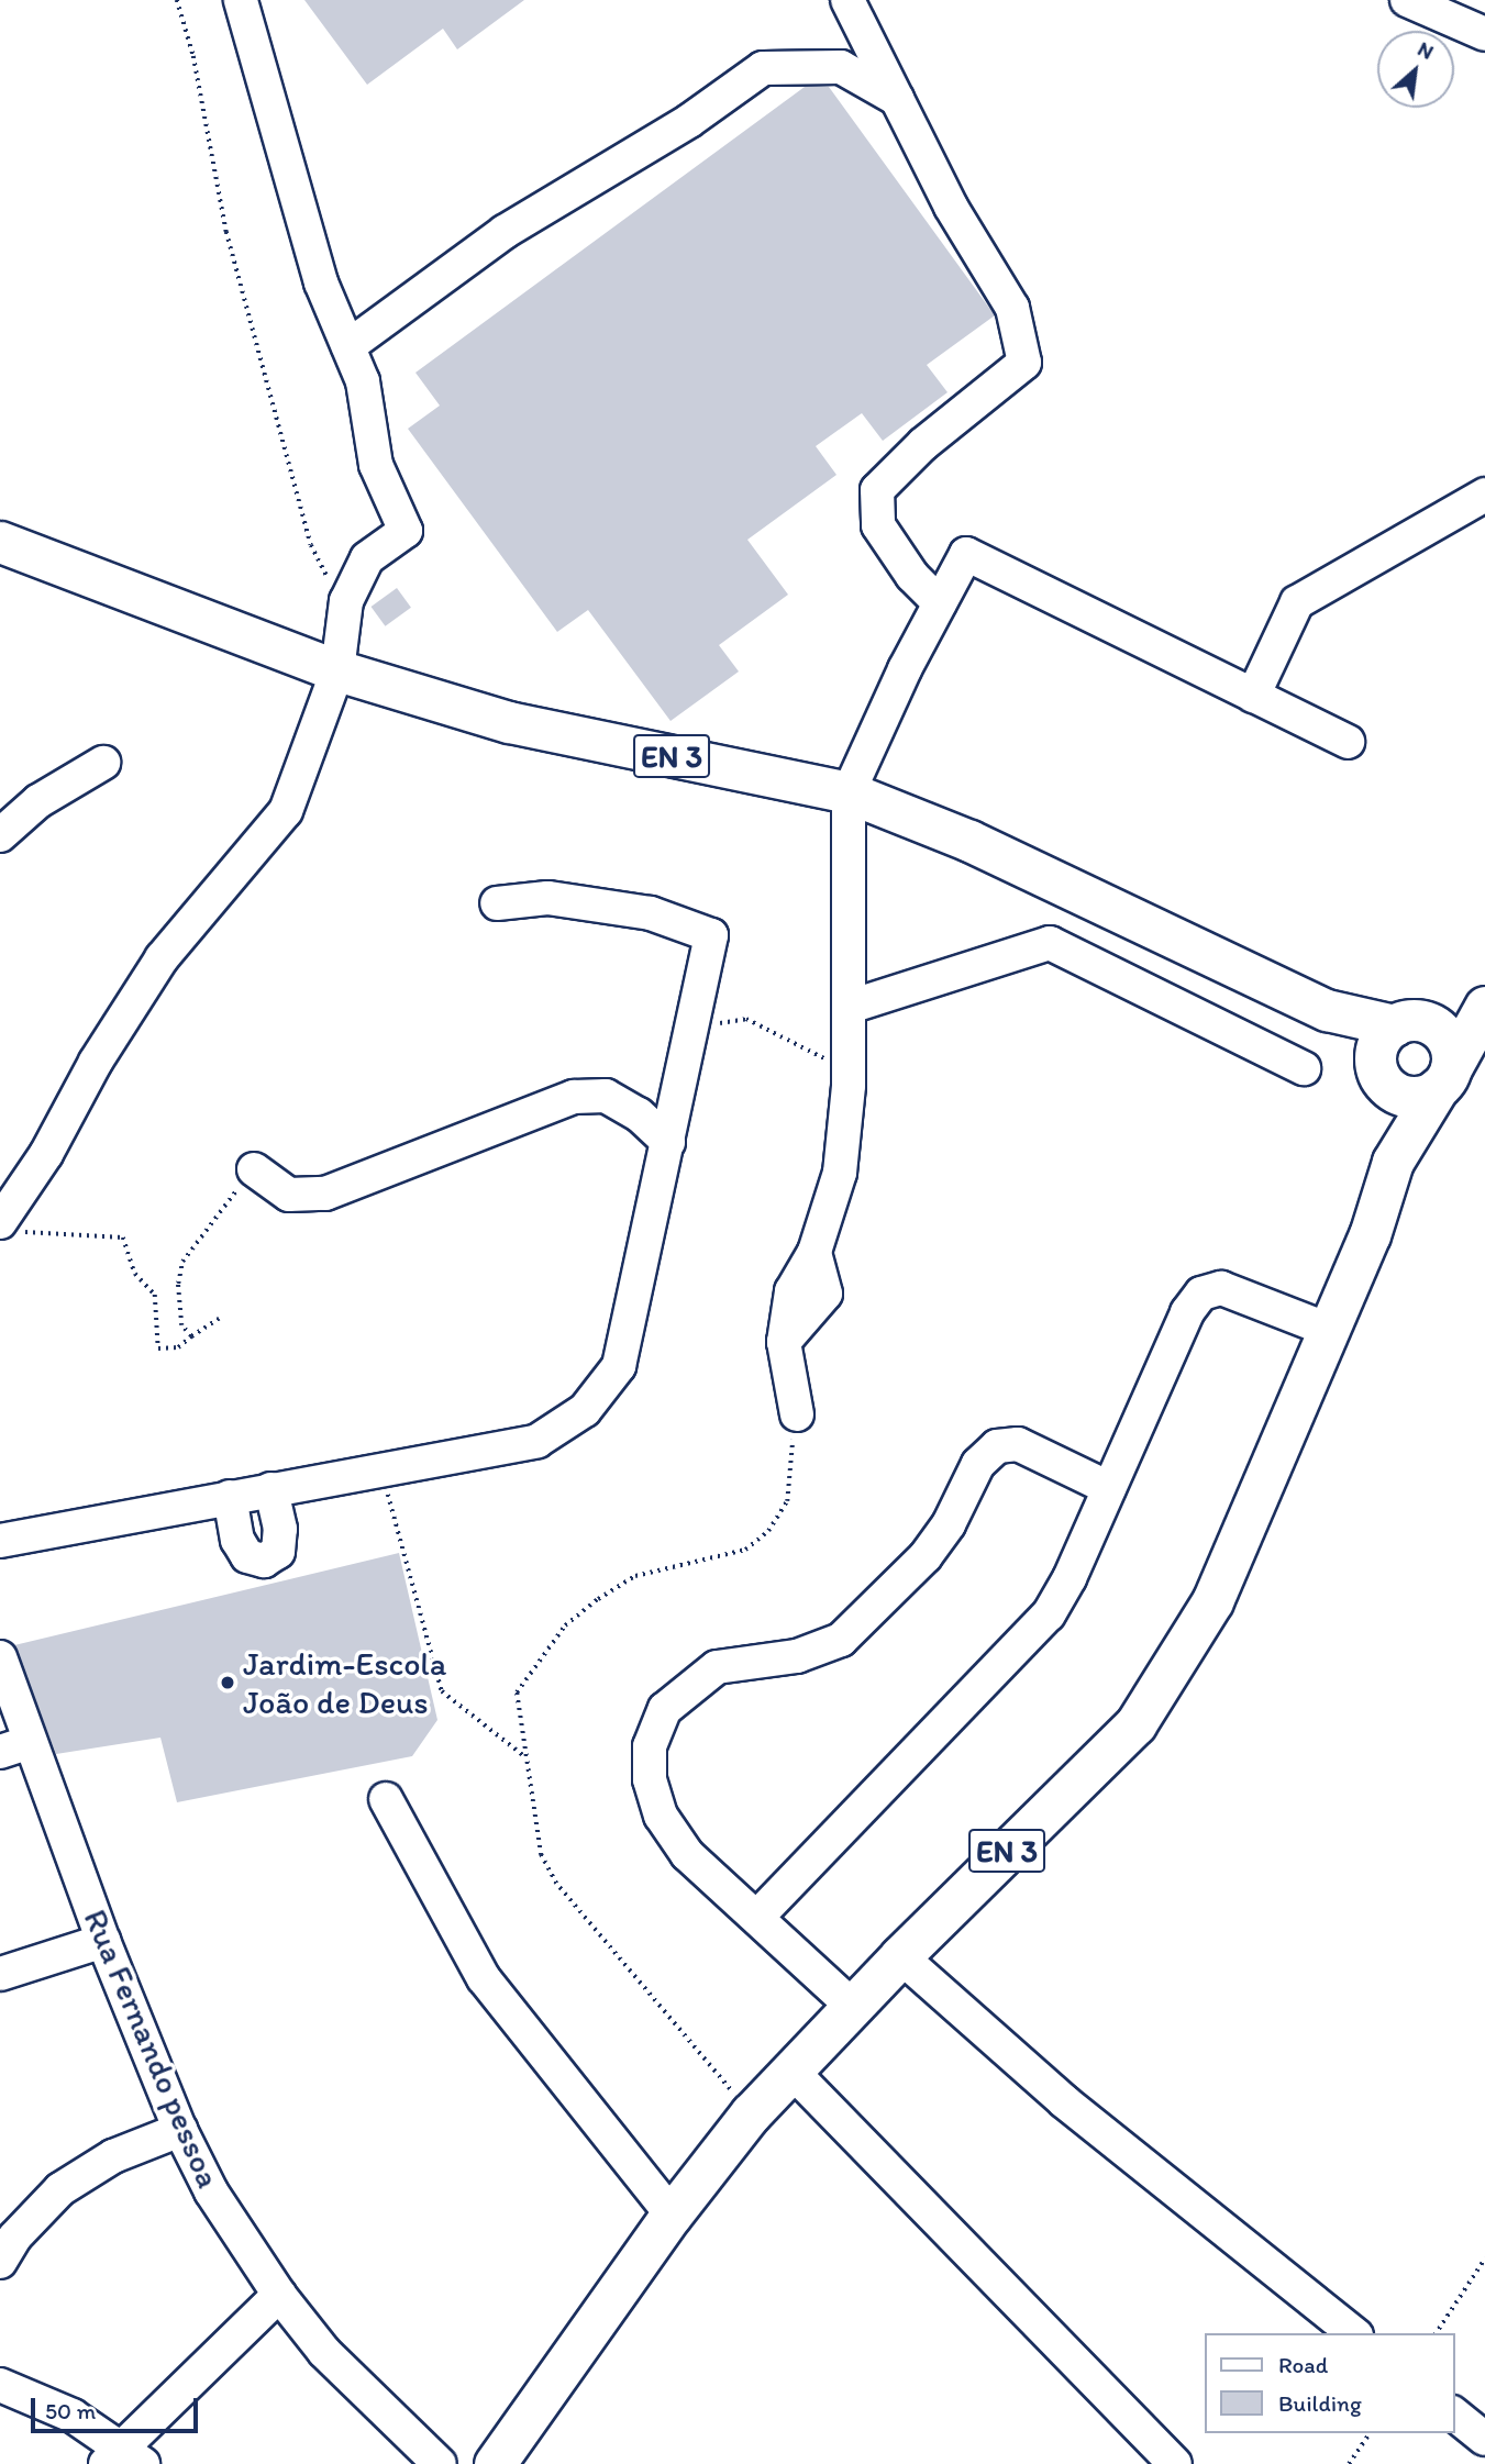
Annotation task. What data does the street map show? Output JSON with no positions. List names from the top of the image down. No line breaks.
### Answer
{"streets":{"main road":["EN 3"],"street":["Rua Fernando pessoa"]},"places":["Jardim-Escola João de Deus"],"legend":["Road","Building"],"scale_bar":"50 m","north":"top right"}
